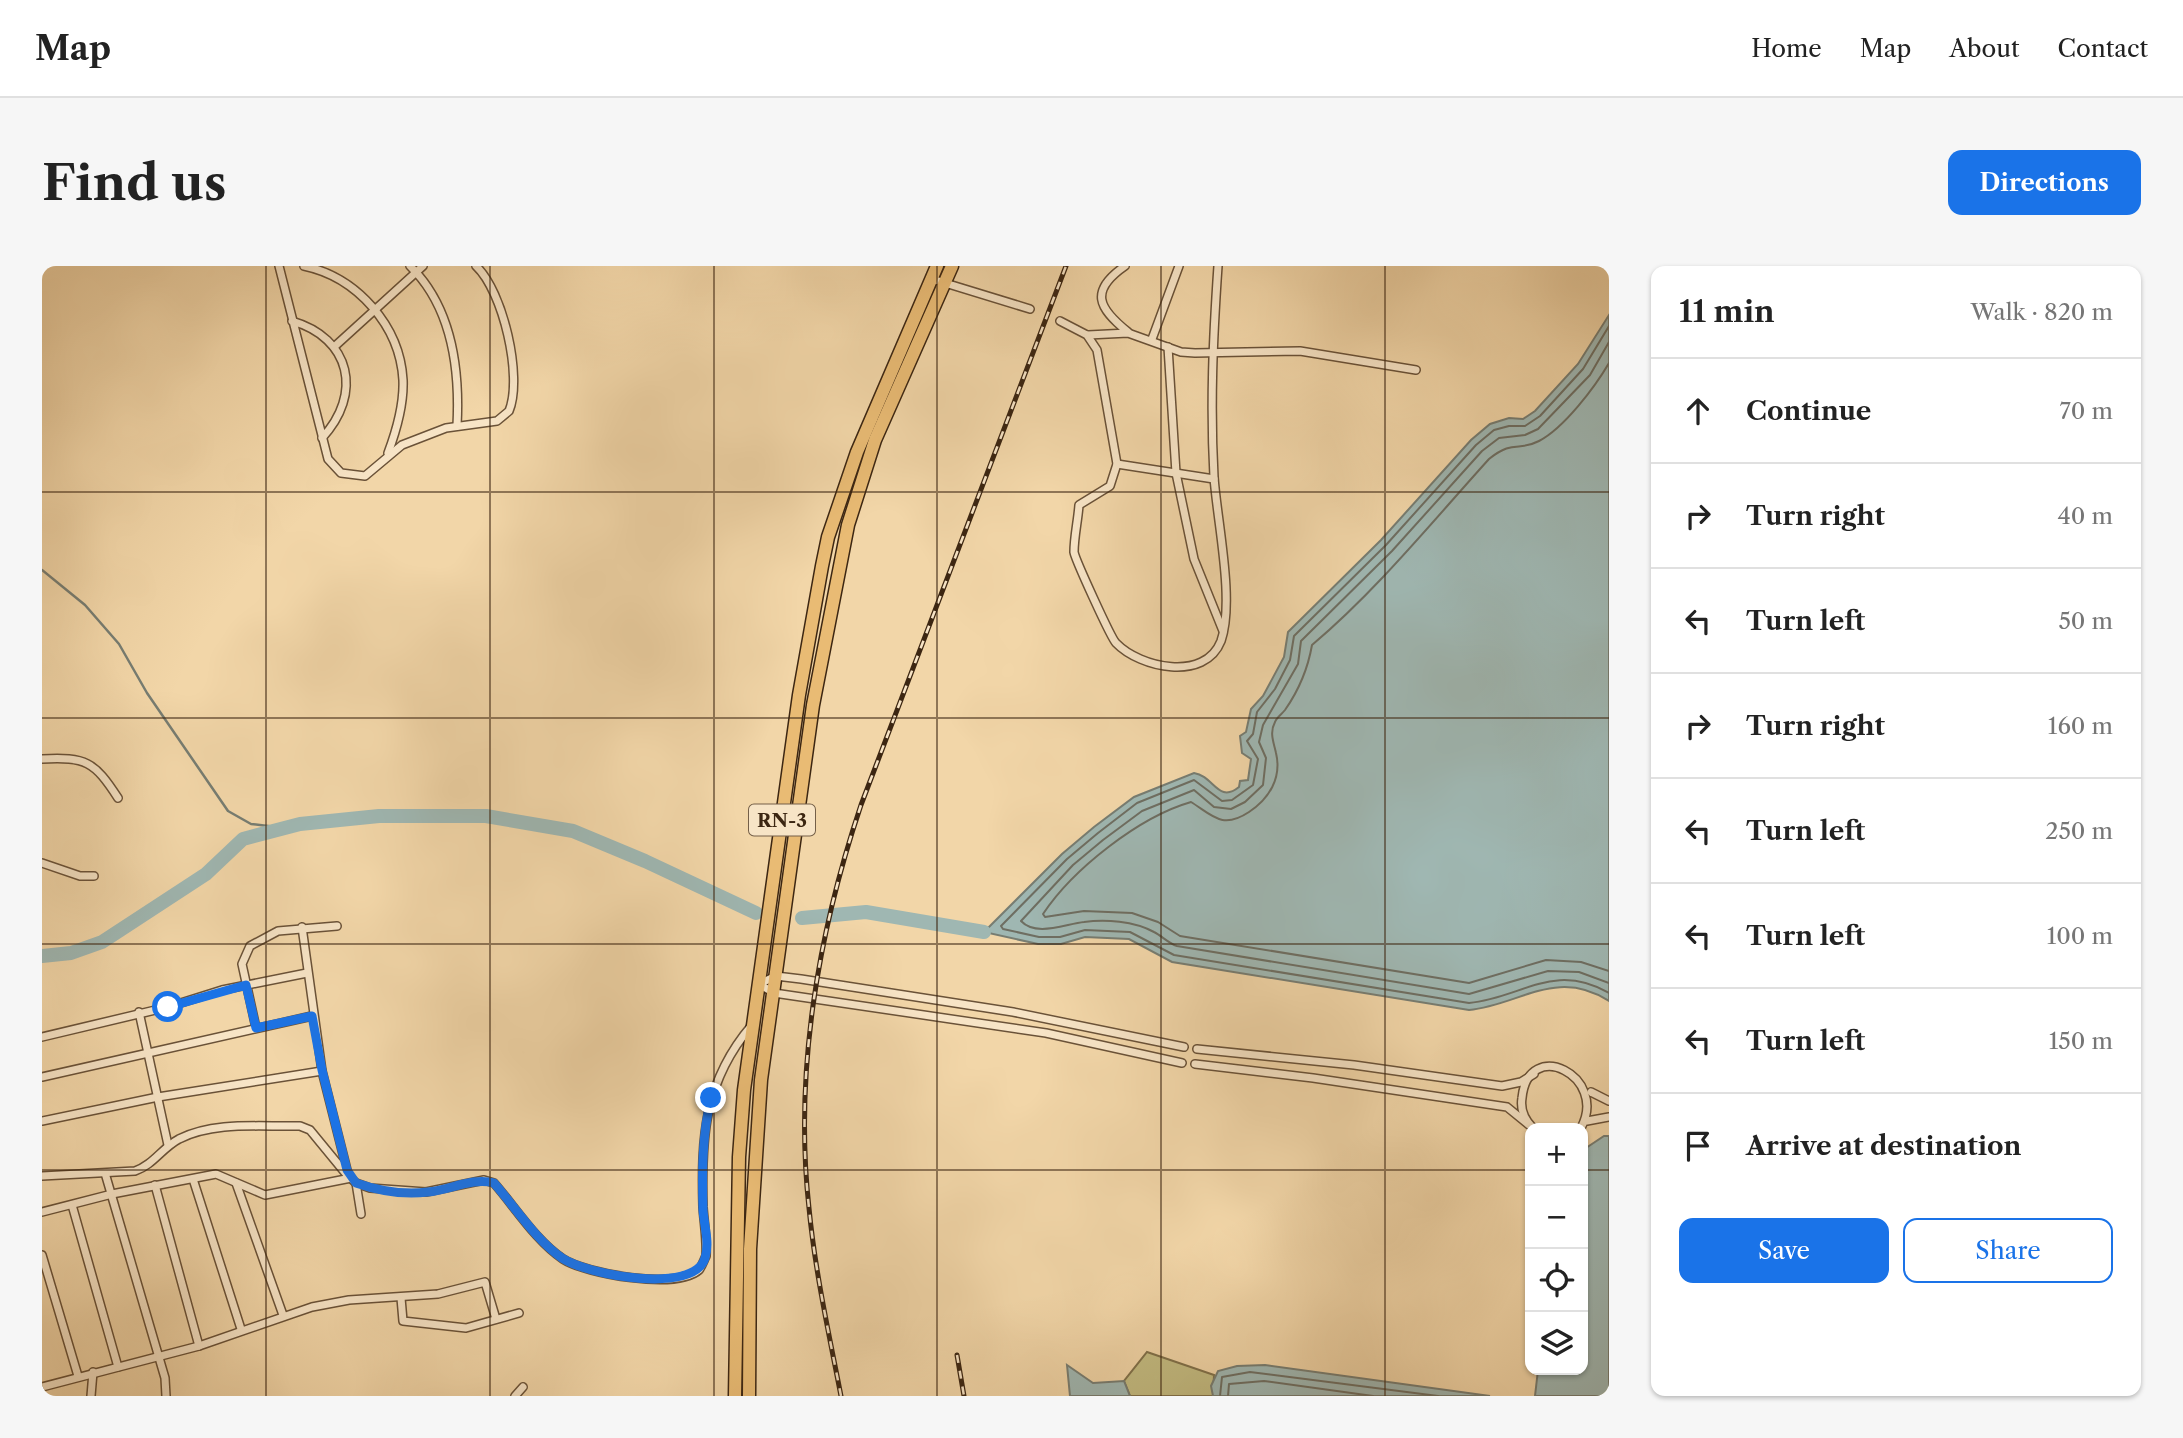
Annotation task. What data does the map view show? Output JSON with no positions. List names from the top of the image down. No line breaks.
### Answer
{"streets":{"highway":["RN-3"]},"page":{"header":"Map","nav":["Home","Map","About","Contact"],"buttons":["Directions",["Save","Share"]],"title":"Find us","heading":["11 min","Walk · 820 m"],"list":[["Continue","70 m"],["Turn right","40 m"],["Turn left","50 m"],["Turn right","160 m"],["Turn left","250 m"],["Turn left","100 m"],["Turn left","150 m"],"Arrive at destination"],"map_buttons":["+","−"]}}
